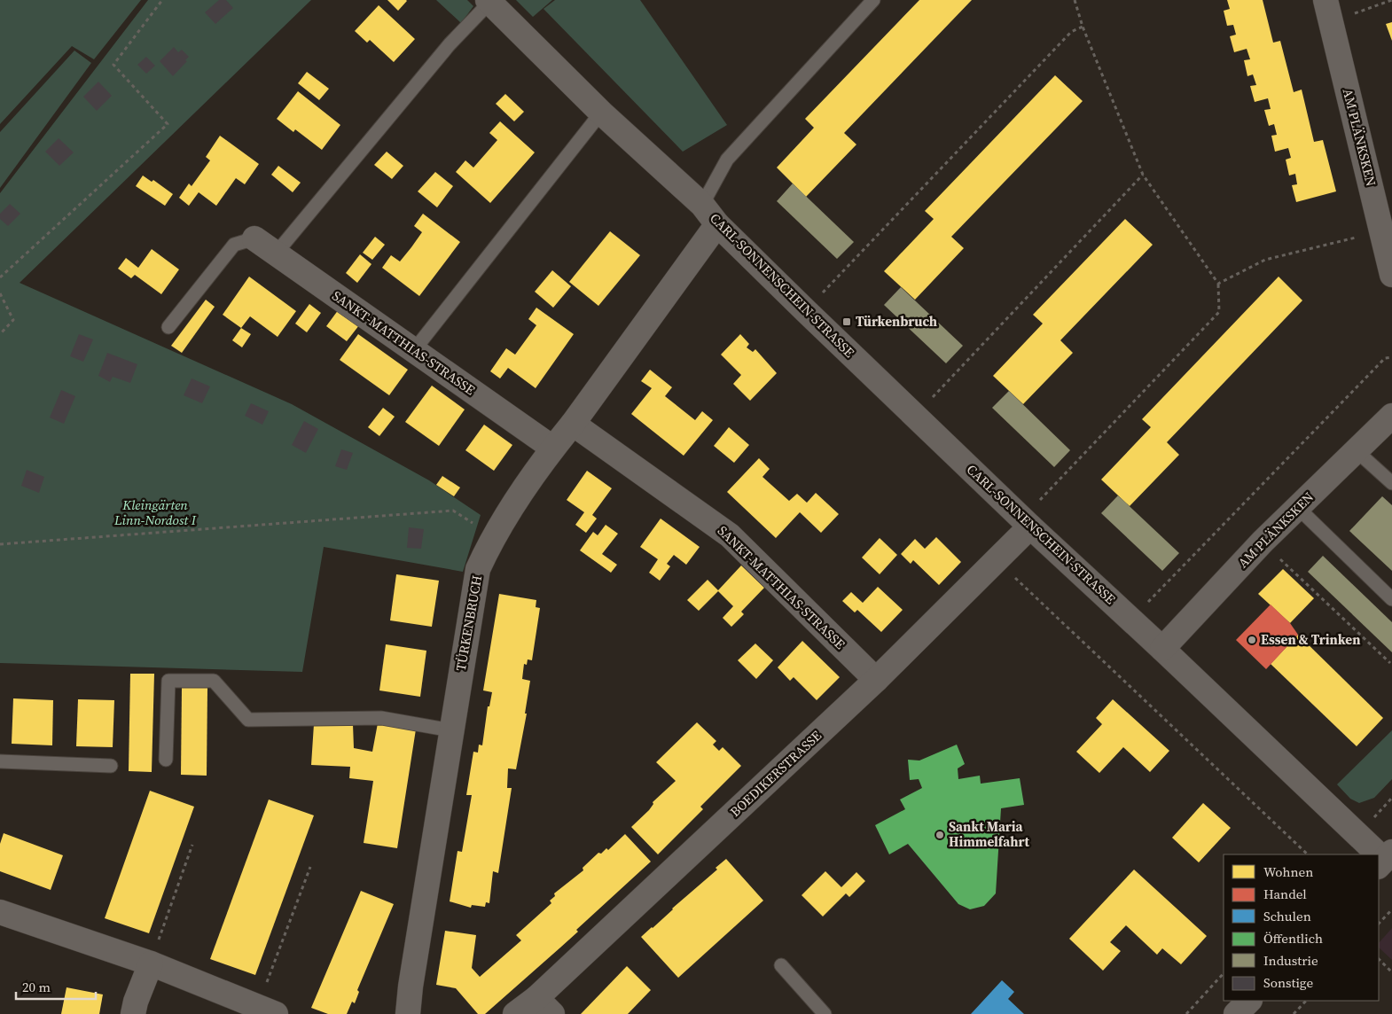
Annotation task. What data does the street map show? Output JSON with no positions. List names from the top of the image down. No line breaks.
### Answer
{"streets":{"street":["AM PLÄNKSKEN","CARL-SONNENSCHEIN-STRASSE","SANKT-MATTHIAS-STRASSE","TÜRKENBRUCH","BOEDIKERSTRASSE"]},"crossings":[["AM PLÄNKSKEN","CARL-SONNENSCHEIN-STRASSE"],["CARL-SONNENSCHEIN-STRASSE","TÜRKENBRUCH"],["CARL-SONNENSCHEIN-STRASSE","BOEDIKERSTRASSE"],["SANKT-MATTHIAS-STRASSE","TÜRKENBRUCH"],["SANKT-MATTHIAS-STRASSE","BOEDIKERSTRASSE"]],"parks":["Kleingärten Linn-Nordost I"],"places":{"transit":["Türkenbruch"],"other":["Essen & Trinken","Sankt Maria Himmelfahrt"]},"legend":["Wohnen","Handel","Schulen","Öffentlich","Industrie","Sonstige"],"scale_bar":"20 m"}
